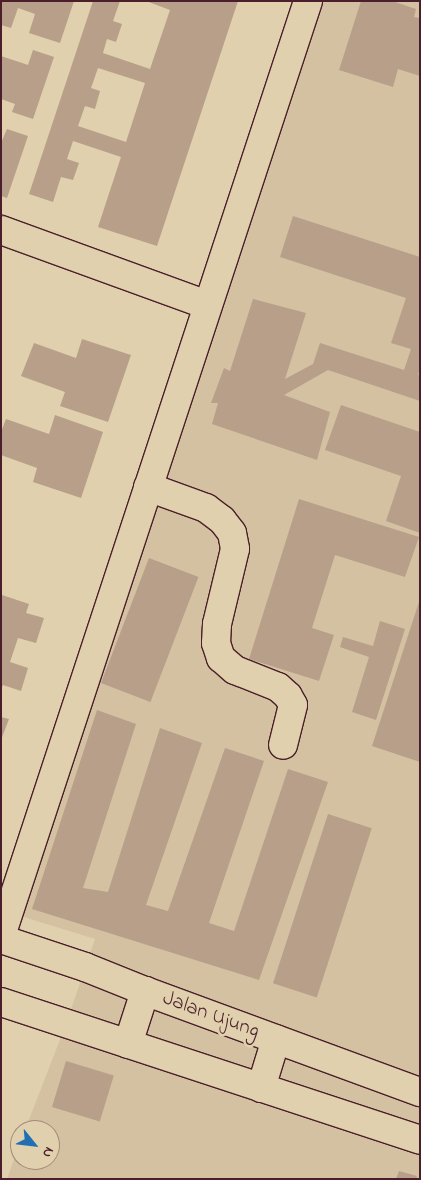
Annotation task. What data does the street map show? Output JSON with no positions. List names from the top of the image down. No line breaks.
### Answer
{"streets":{"street":["Jalan Ujung"]},"north":"bottom right"}
